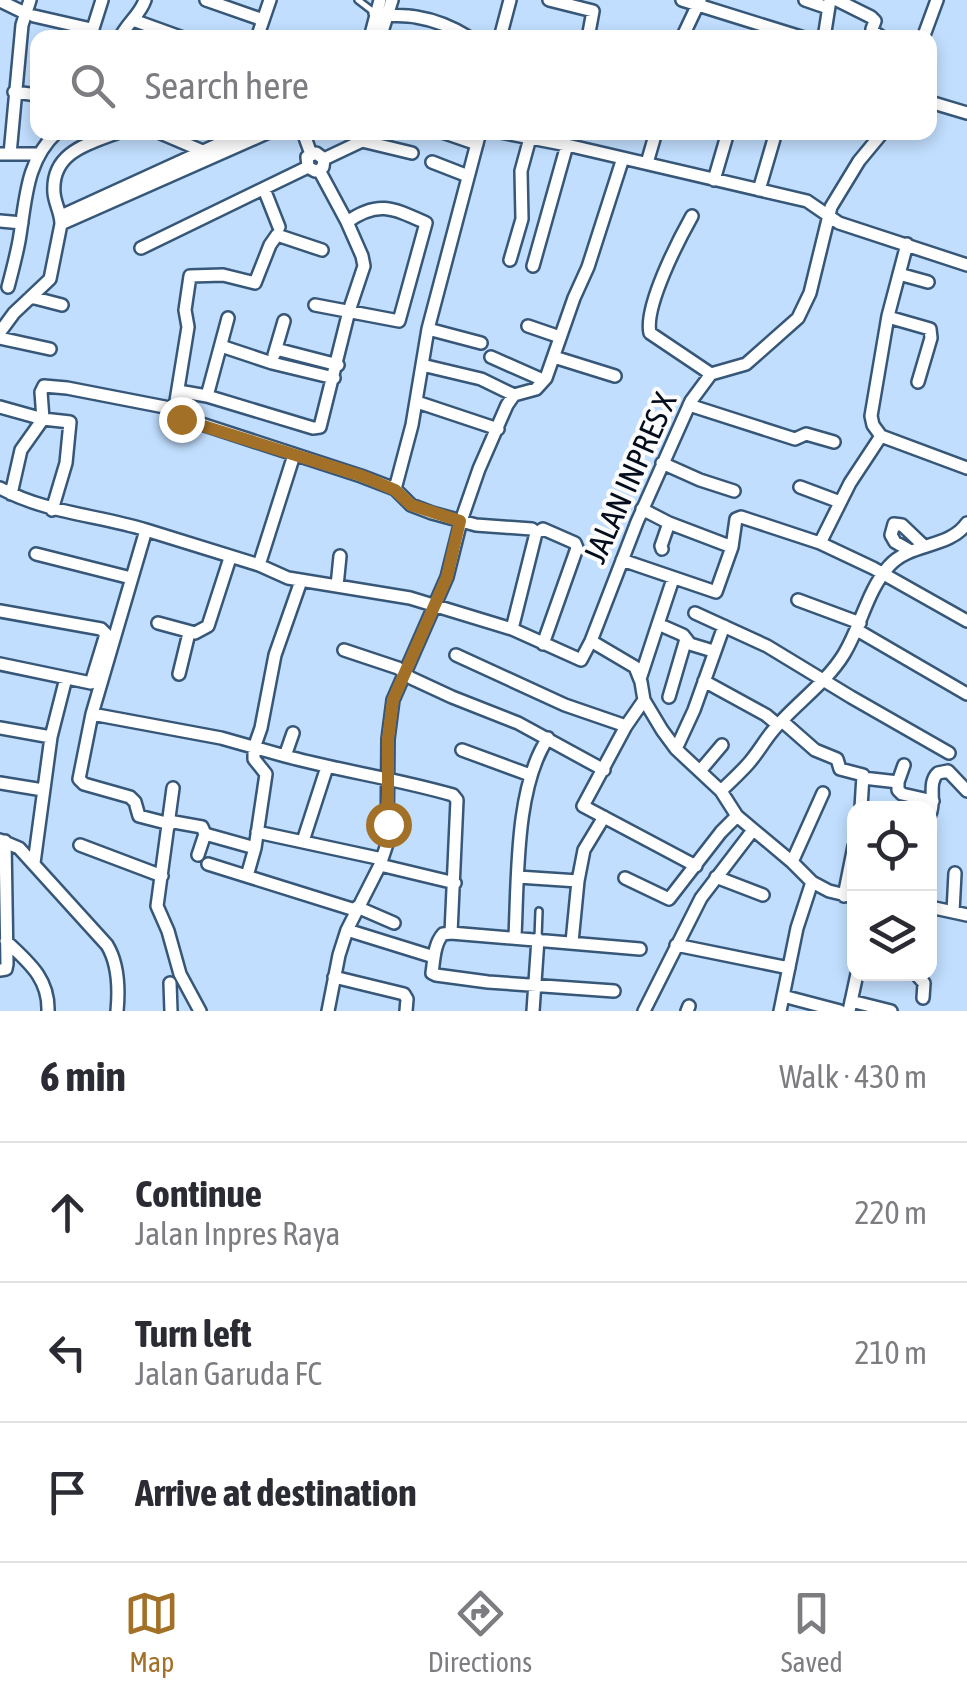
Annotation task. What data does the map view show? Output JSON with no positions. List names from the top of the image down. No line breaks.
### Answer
{"streets":{"street":["JALAN INPRES X"]},"page":{"search":"Search here","heading":["6 min","Walk · 430 m"],"list":[["Continue","Jalan Inpres Raya","220 m"],["Turn left","Jalan Garuda FC","210 m"],"Arrive at destination"],"nav":["Map","Directions","Saved"]}}
